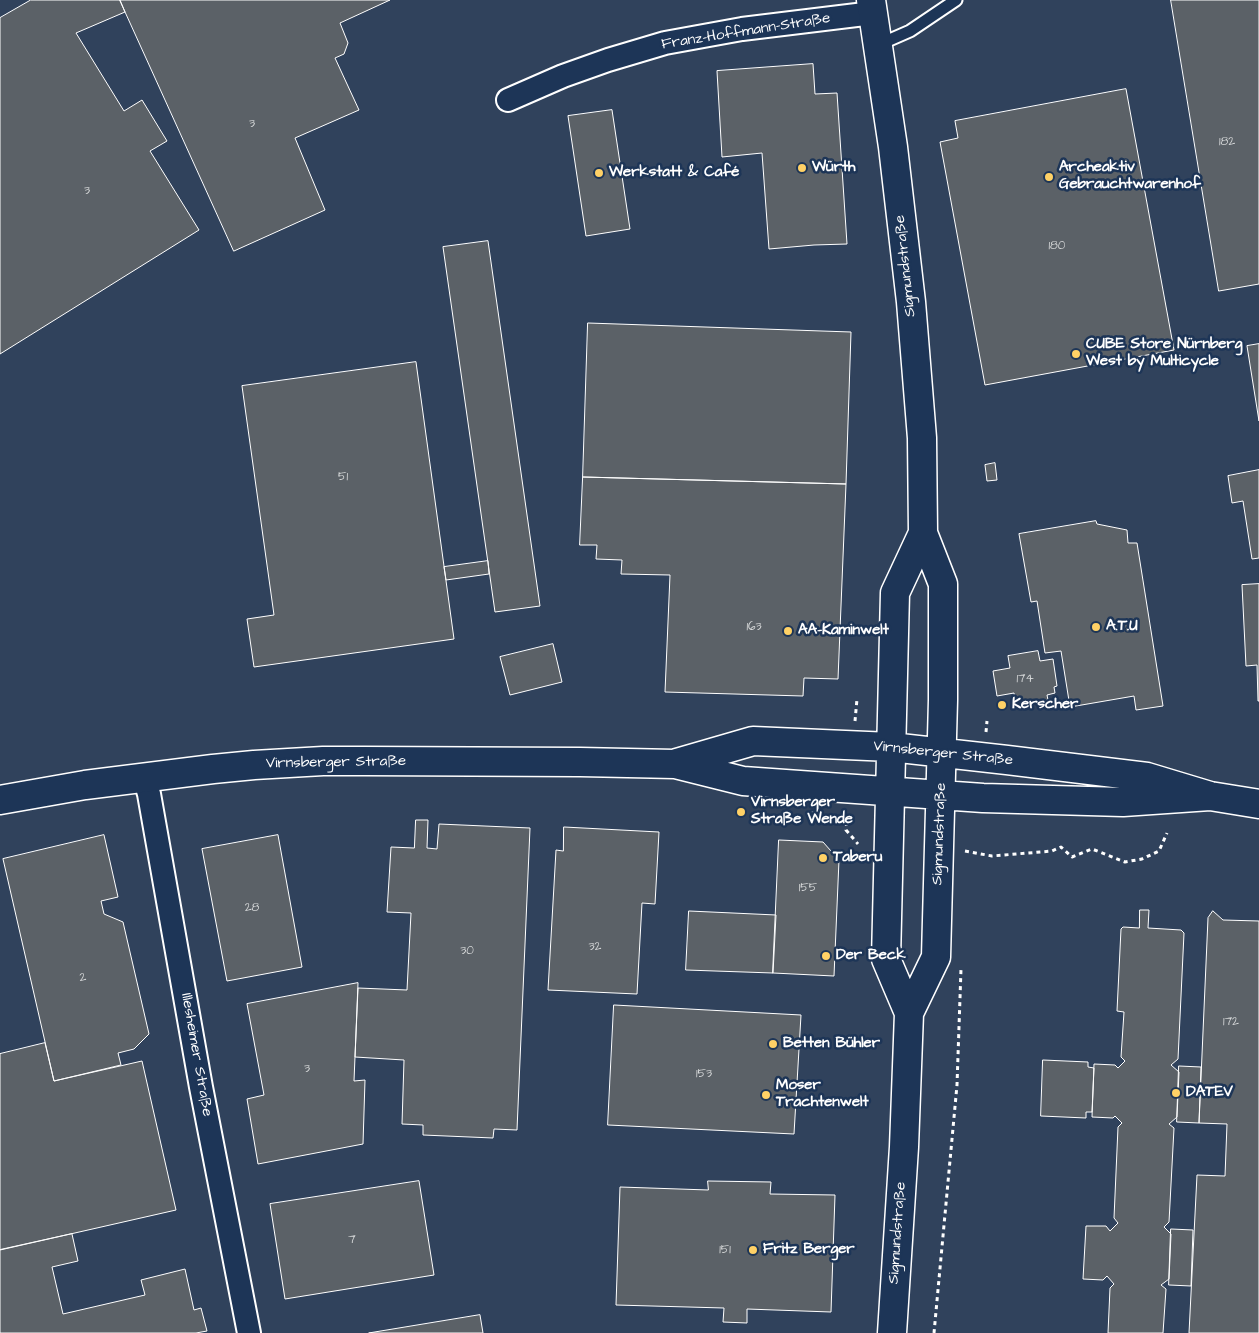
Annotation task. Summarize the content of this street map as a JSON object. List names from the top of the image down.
{
  "streets": {
    "main road": ["Sigmundstraße", "Virnsberger Straße"],
    "street": ["Franz-Hoffmann-Straße", "Illesheimer Straße"]
  },
  "crossings": [
    ["Franz-Hoffmann-Straße", "Sigmundstraße"],
    ["Sigmundstraße", "Virnsberger Straße"],
    ["Virnsberger Straße", "Illesheimer Straße"]
  ],
  "places": [
    "Würth",
    "Werkstatt & Café",
    "Archeaktiv Gebrauchtwarenhof",
    "CUBE Store Nürnberg West by Multicycle",
    "A.T.U",
    "AA-Kaminwelt",
    "Kerscher",
    "Virnsberger Straße Wende",
    "Taberu",
    "Der Beck",
    "Betten Bühler",
    "DATEV",
    "Moser Trachtenwelt",
    "Fritz Berger"
  ],
  "house_numbers": [
    "3",
    "182",
    "3",
    "180",
    "51",
    "163",
    "174",
    "155",
    "28",
    "32",
    "30",
    "2",
    "172",
    "3",
    "153",
    "7",
    "151"
  ]
}
